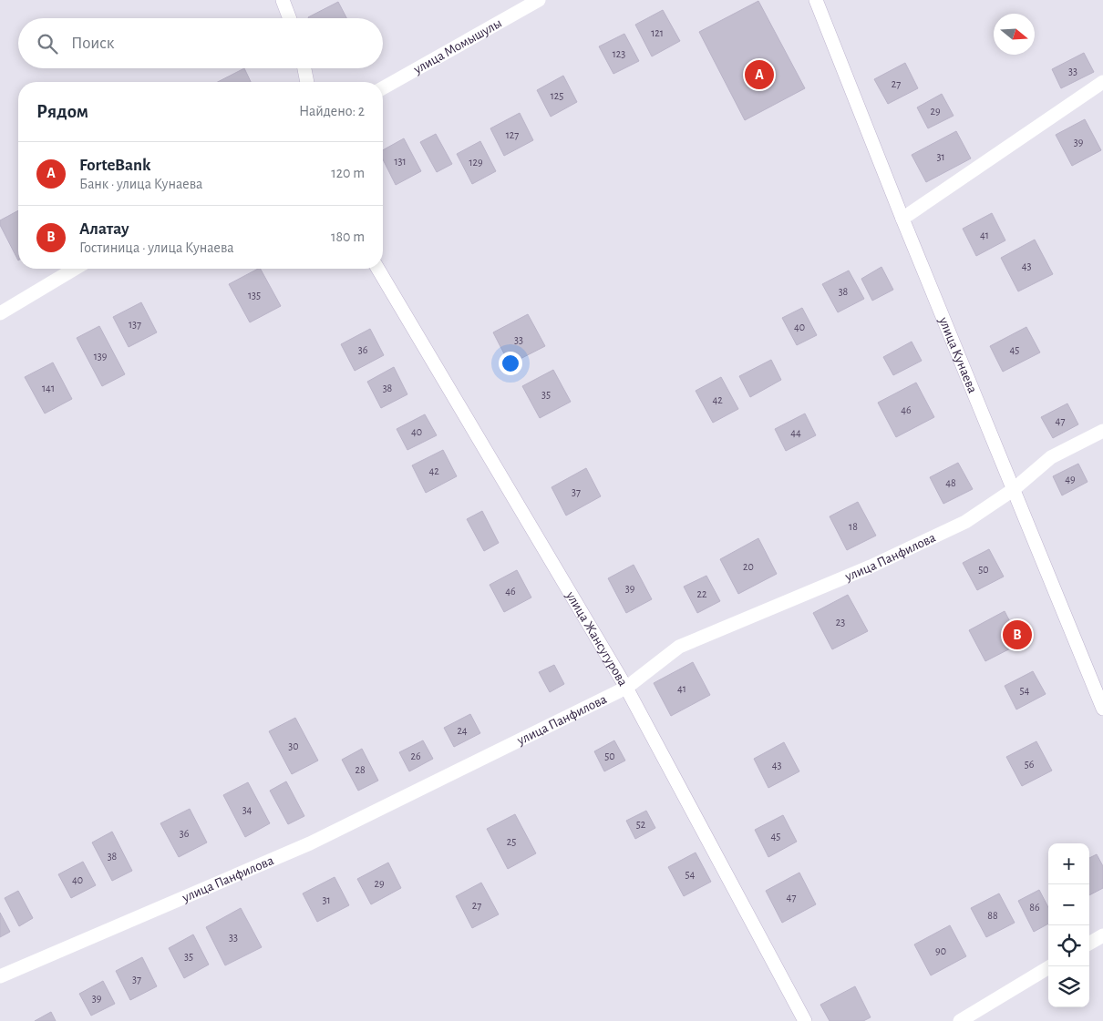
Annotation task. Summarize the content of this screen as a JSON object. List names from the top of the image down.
{
  "streets": {
    "street": [
      "улица Момышулы",
      "улица Кунаева",
      "улица Панфилова",
      "улица Жансугурова"
    ]
  },
  "crossings": [
    ["улица Кунаева", "улица Панфилова"],
    ["улица Панфилова", "улица Жансугурова"]
  ],
  "house_numbers": [
    "121",
    "123",
    "33",
    "27",
    "125",
    "29",
    "127",
    "39",
    "31",
    "131",
    "129",
    "41",
    "43",
    "38",
    "135",
    "137",
    "40",
    "33",
    "36",
    "45",
    "139",
    "141",
    "38",
    "35",
    "42",
    "46",
    "47",
    "40",
    "44",
    "42",
    "49",
    "48",
    "37",
    "18",
    "20",
    "50",
    "39",
    "46",
    "22",
    "23",
    "41",
    "54",
    "24",
    "30",
    "26",
    "50",
    "56",
    "43",
    "28",
    "34",
    "52",
    "36",
    "45",
    "25",
    "38",
    "54",
    "40",
    "29",
    "47",
    "31",
    "27",
    "86",
    "88",
    "33",
    "90",
    "35",
    "37",
    "39"
  ],
  "north": "right",
  "page": {
    "search": "Поиск",
    "pins": ["A", "B"],
    "heading": ["Рядом", "Найдено: 2"],
    "list": [
      {
        "mark": "A",
        "name": "ForteBank",
        "note": "Банк · улица Кунаева",
        "value": "120 m"
      },
      {
        "mark": "B",
        "name": "Алатау",
        "note": "Гостиница · улица Кунаева",
        "value": "180 m"
      }
    ],
    "map_buttons": ["+", "−"]
  }
}
